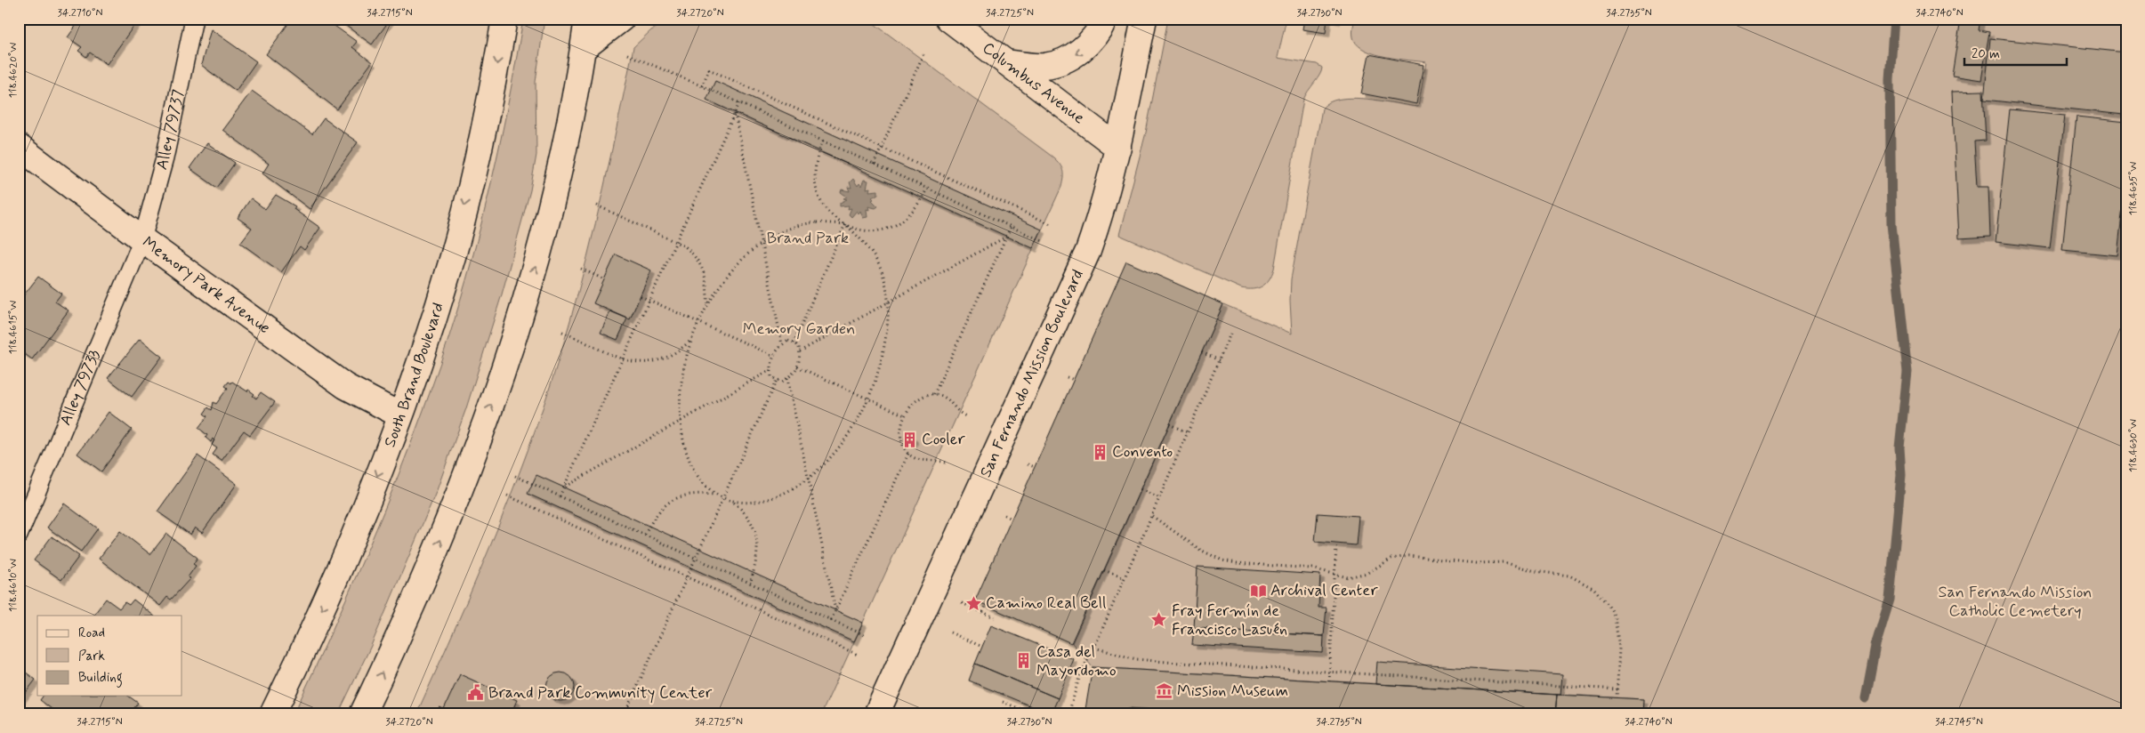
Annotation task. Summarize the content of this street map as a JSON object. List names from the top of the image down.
{
  "streets": {
    "main road": [
      "Columbus Avenue",
      "Memory Park Avenue",
      "San Fernando Mission Boulevard",
      "South Brand Boulevard"
    ],
    "lane": ["Alley 79737", "Alley 79733"]
  },
  "crossings": [
    ["Columbus Avenue", "San Fernando Mission Boulevard"],
    ["Alley 79737", "Memory Park Avenue"],
    ["Alley 79737", "Alley 79733"],
    ["Memory Park Avenue", "South Brand Boulevard"],
    ["Memory Park Avenue", "Alley 79733"]
  ],
  "parks": ["Brand Park", "Memory Garden", "San Fernando Mission Catholic Cemetery"],
  "places": {
    "building": ["Cooler", "Convento", "Casa del Mayordomo"],
    "library": ["Archival Center"],
    "place": ["Camino Real Bell", "Fray Fermín de Francisco Lasuén"],
    "museum": ["Mission Museum"],
    "public building": ["Brand Park Community Center"]
  },
  "legend": ["Road", "Park", "Building"],
  "scale_bar": "20 m",
  "coordinates": [
    "34.2710°N",
    "34.2715°N",
    "34.2720°N",
    "34.2725°N",
    "34.2730°N",
    "34.2735°N",
    "34.2740°N",
    "118.4620°W",
    "118.4635°W",
    "118.4615°W",
    "118.4630°W",
    "118.4610°W",
    "34.2745°N"
  ]
}
